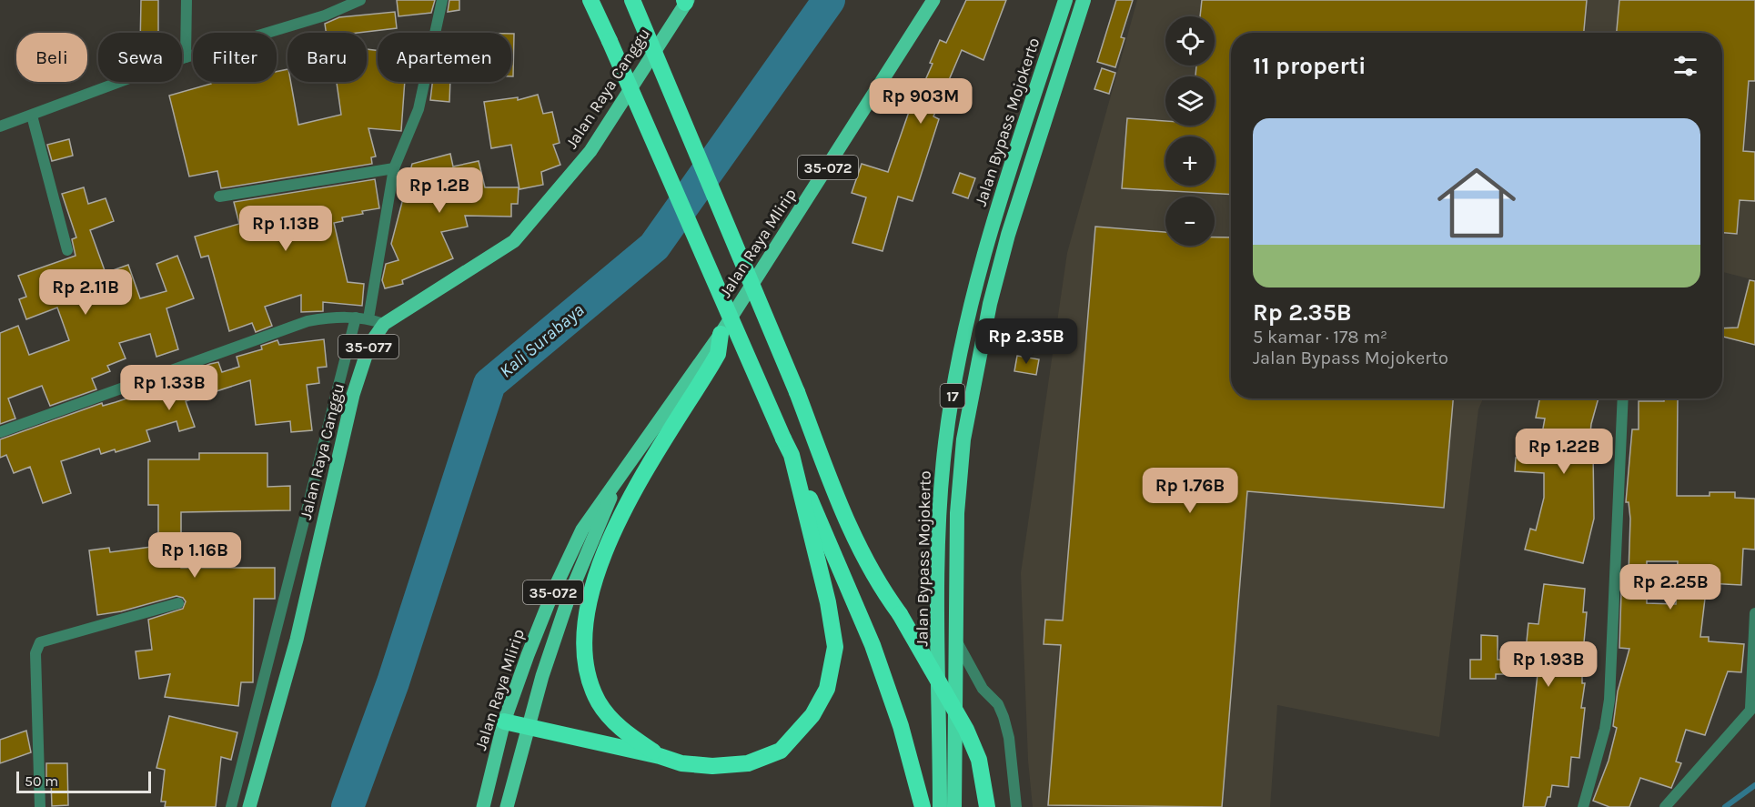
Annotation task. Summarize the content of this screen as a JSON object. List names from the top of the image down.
{
  "streets": {
    "highway": ["Jalan Bypass Mojokerto", "17"],
    "main road": [
      "Jalan Raya Canggu",
      "35-072",
      "Jalan Raya Mlirip",
      "35-077"
    ]
  },
  "water": ["Kali Surabaya"],
  "scale_bar": "50 m",
  "page": {
    "map_buttons": ["+", "−"],
    "chip": [
      "Beli",
      "Sewa",
      "Filter",
      "Baru",
      "Apartemen"
    ],
    "heading": "11 properti",
    "price": [
      "Rp 903M",
      "Rp 1.2B",
      "Rp 1.13B",
      "Rp 2.11B",
      "Rp 2.35B",
      "Rp 1.33B",
      "Rp 1.22B",
      "Rp 1.76B",
      "Rp 1.16B",
      "Rp 2.25B",
      "Rp 1.93B"
    ],
    "list": [
      {
        "name": "Rp 2.35B",
        "note": "5 kamar · 178 m² · Jalan Bypass Mojokerto"
      }
    ],
    "scale": "50 m"
  }
}
